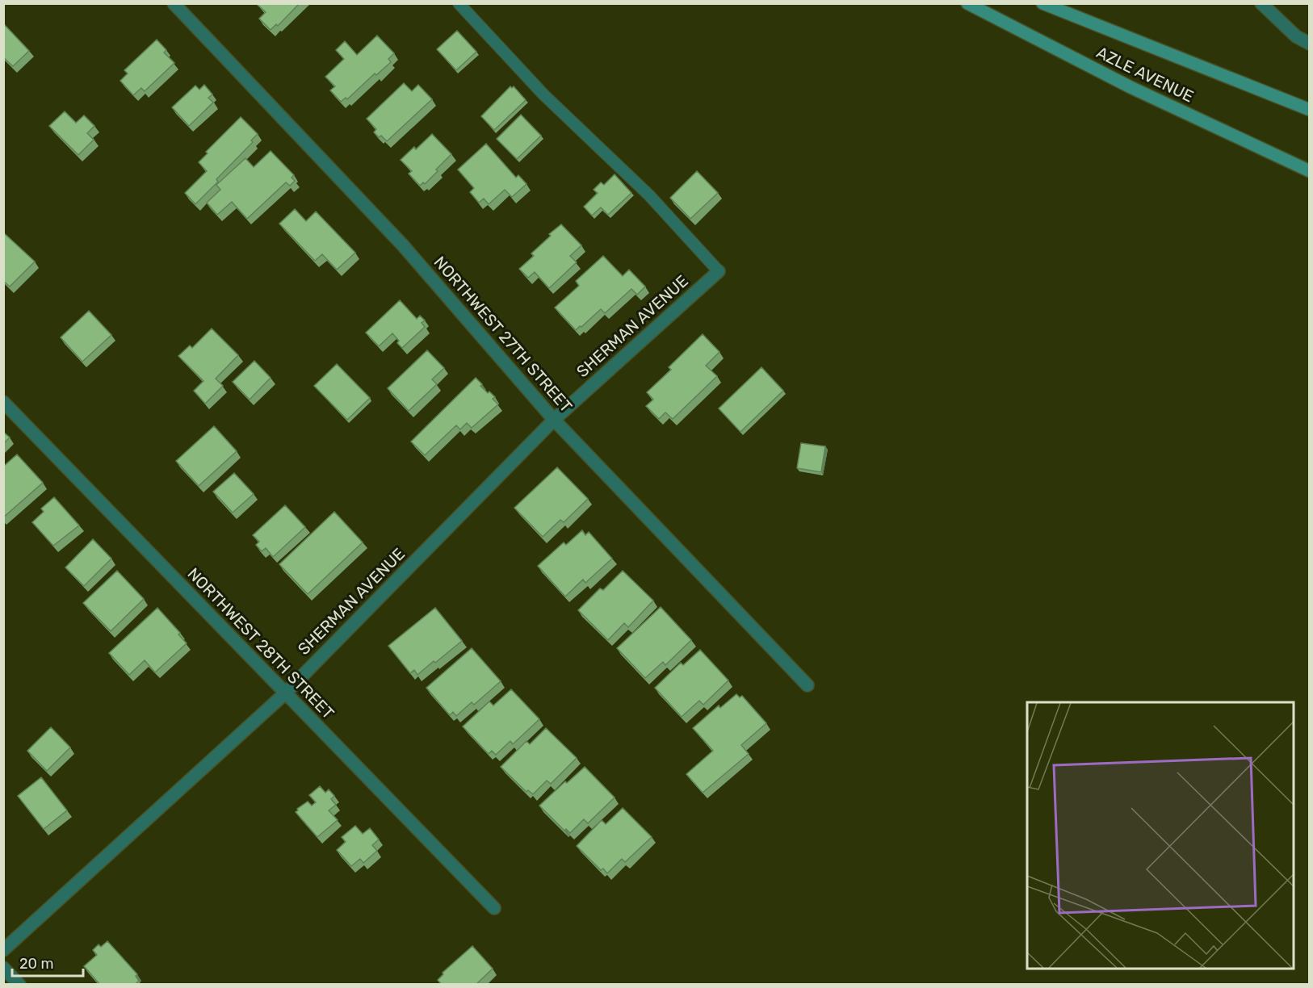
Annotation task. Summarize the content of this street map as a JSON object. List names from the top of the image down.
{
  "streets": {
    "main road": ["AZLE AVENUE"],
    "street": ["SHERMAN AVENUE", "NORTHWEST 27TH STREET", "NORTHWEST 28TH STREET"]
  },
  "crossings": [
    ["SHERMAN AVENUE", "NORTHWEST 27TH STREET"],
    ["SHERMAN AVENUE", "NORTHWEST 28TH STREET"]
  ],
  "scale_bar": "20 m"
}
